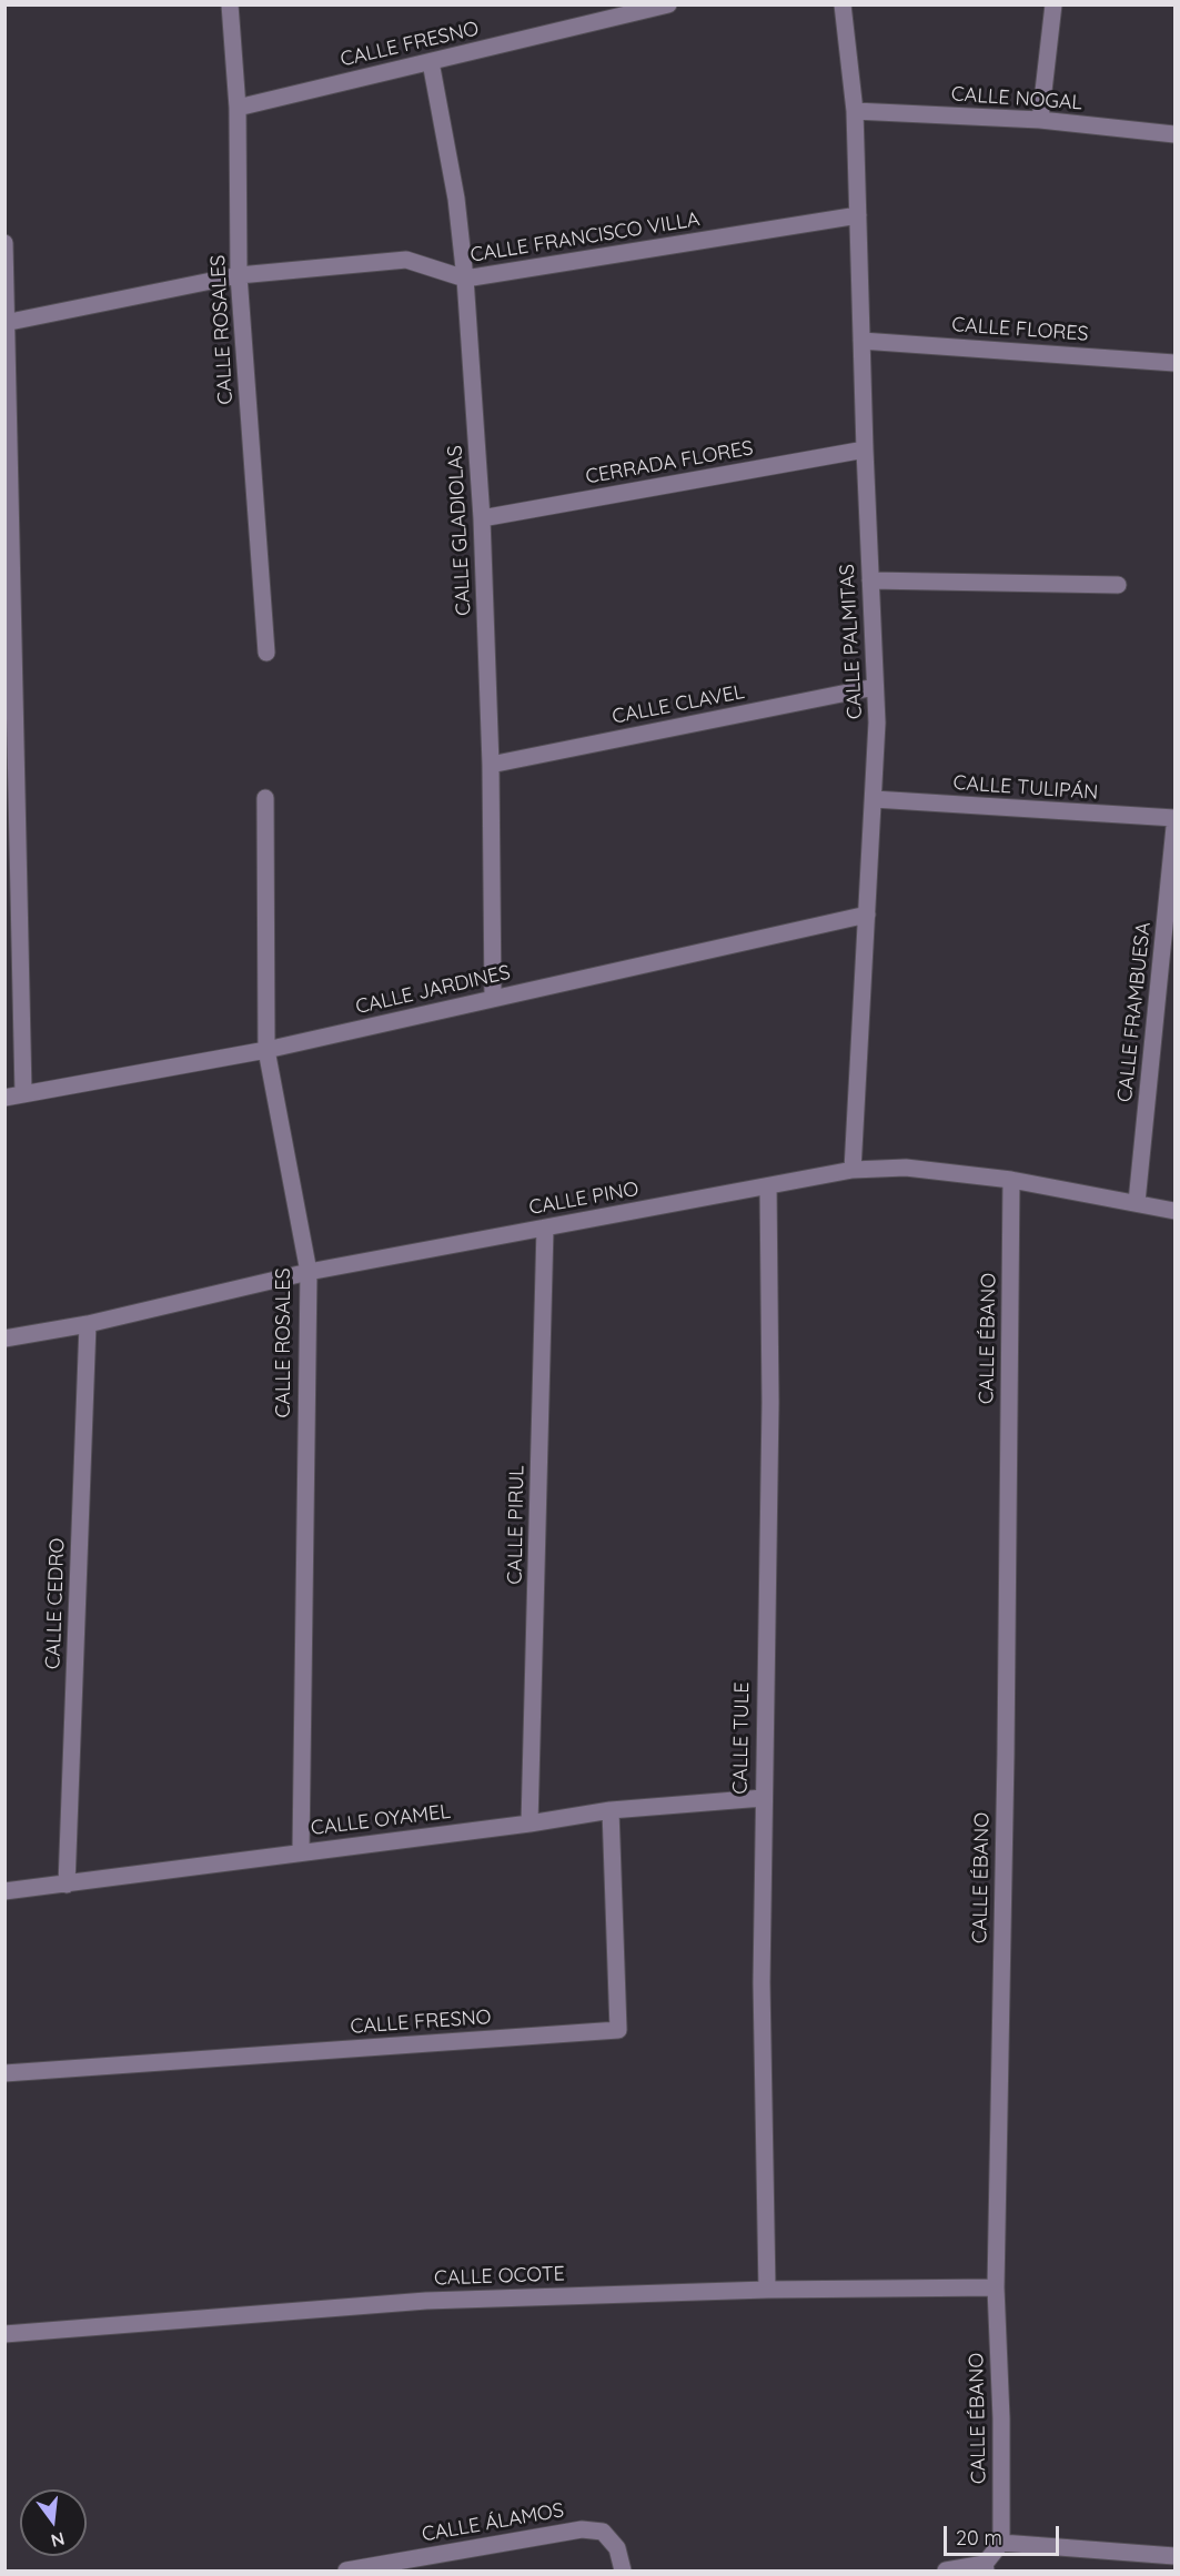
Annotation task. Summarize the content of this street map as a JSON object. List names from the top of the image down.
{
  "streets": {
    "street": [
      "CALLE FRESNO",
      "CALLE NOGAL",
      "CALLE FRANCISCO VILLA",
      "CALLE ROSALES",
      "CALLE FLORES",
      "CERRADA FLORES",
      "CALLE GLADIOLAS",
      "CALLE PALMITAS",
      "CALLE CLAVEL",
      "CALLE TULIPÁN",
      "CALLE JARDINES",
      "CALLE FRAMBUESA",
      "CALLE PINO",
      "CALLE ÉBANO",
      "CALLE PIRUL",
      "CALLE CEDRO",
      "CALLE TULE",
      "CALLE OYAMEL",
      "CALLE OCOTE",
      "CALLE ÁLAMOS"
    ]
  },
  "crossings": [
    ["CALLE FRESNO", "CALLE ROSALES"],
    ["CALLE FRESNO", "CALLE GLADIOLAS"],
    ["CALLE FRESNO", "CALLE OYAMEL"],
    ["CALLE NOGAL", "CALLE PALMITAS"],
    ["CALLE FRANCISCO VILLA", "CALLE ROSALES"],
    ["CALLE FRANCISCO VILLA", "CALLE GLADIOLAS"],
    ["CALLE FRANCISCO VILLA", "CALLE PALMITAS"],
    ["CALLE ROSALES", "CALLE JARDINES"],
    ["CALLE ROSALES", "CALLE PINO"],
    ["CALLE ROSALES", "CALLE OYAMEL"],
    ["CALLE FLORES", "CALLE PALMITAS"],
    ["CERRADA FLORES", "CALLE GLADIOLAS"],
    ["CERRADA FLORES", "CALLE PALMITAS"],
    ["CALLE GLADIOLAS", "CALLE CLAVEL"],
    ["CALLE GLADIOLAS", "CALLE JARDINES"],
    ["CALLE PALMITAS", "CALLE CLAVEL"],
    ["CALLE PALMITAS", "CALLE TULIPÁN"],
    ["CALLE PALMITAS", "CALLE JARDINES"],
    ["CALLE PALMITAS", "CALLE PINO"],
    ["CALLE FRAMBUESA", "CALLE PINO"],
    ["CALLE PINO", "CALLE ÉBANO"],
    ["CALLE PINO", "CALLE PIRUL"],
    ["CALLE PINO", "CALLE CEDRO"],
    ["CALLE PINO", "CALLE TULE"],
    ["CALLE ÉBANO", "CALLE OCOTE"],
    ["CALLE PIRUL", "CALLE OYAMEL"],
    ["CALLE CEDRO", "CALLE OYAMEL"],
    ["CALLE TULE", "CALLE OYAMEL"],
    ["CALLE TULE", "CALLE OCOTE"]
  ],
  "scale_bar": "20 m",
  "north": "bottom"
}
